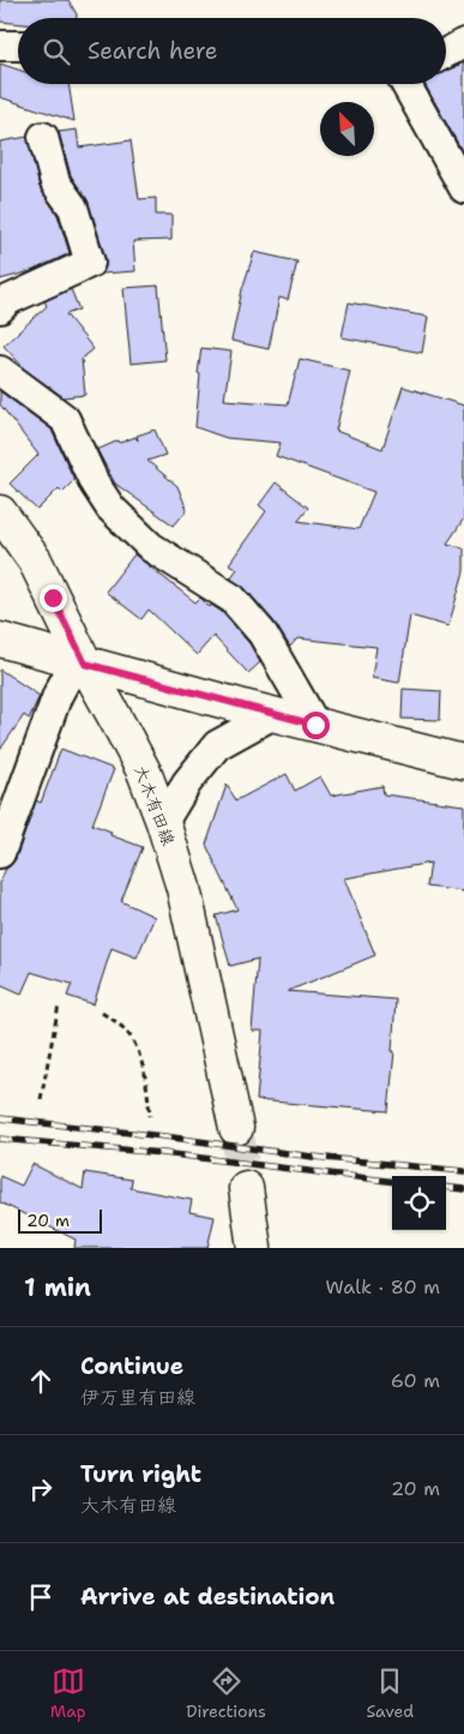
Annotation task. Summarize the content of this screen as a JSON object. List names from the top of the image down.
{
  "streets": {
    "main road": ["大木有田線"]
  },
  "scale_bar": "20 m",
  "north": "top left",
  "page": {
    "search": "Search here",
    "scale": "20 m",
    "heading": ["1 min", "Walk · 80 m"],
    "list": [
      ["Continue", "伊万里有田線", "60 m"],
      ["Turn right", "大木有田線", "20 m"],
      "Arrive at destination"
    ],
    "nav": ["Map", "Directions", "Saved"]
  }
}
